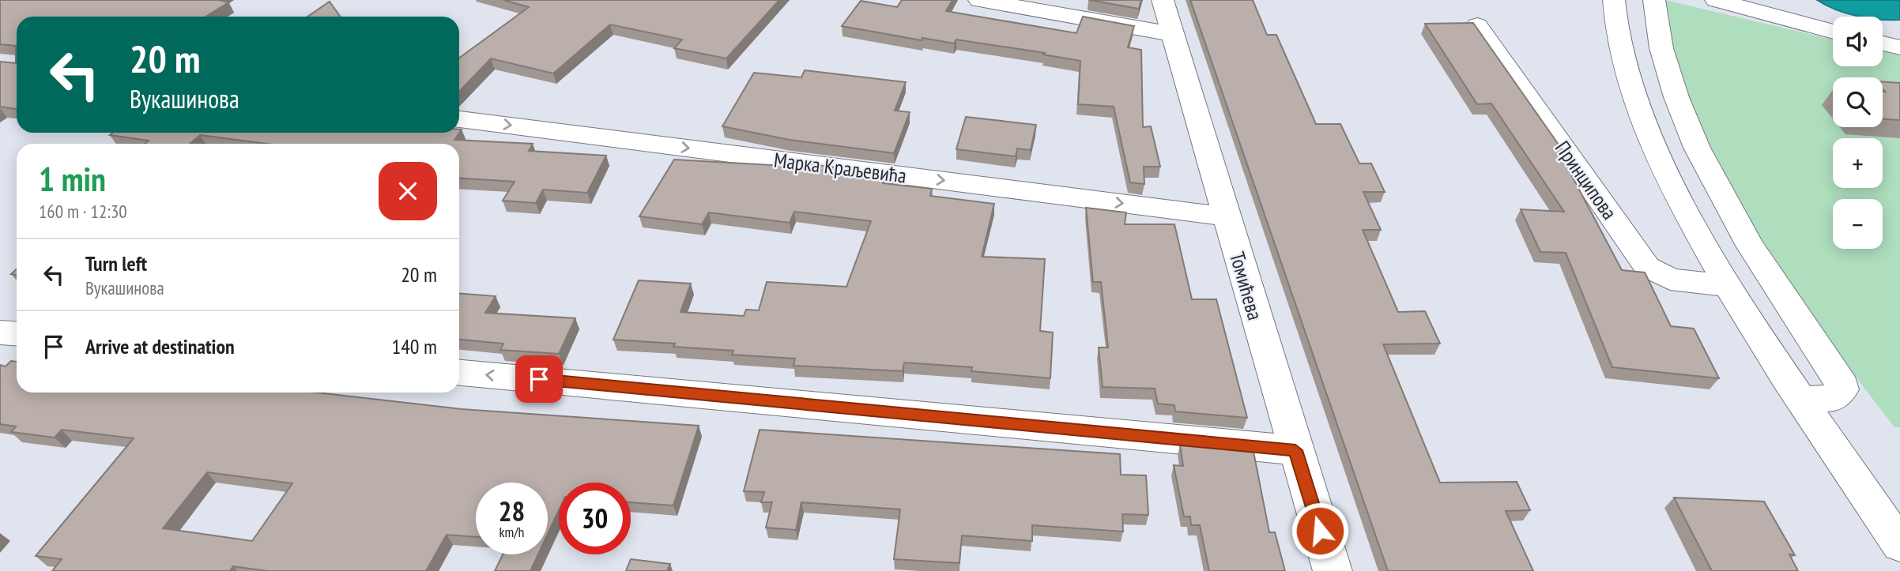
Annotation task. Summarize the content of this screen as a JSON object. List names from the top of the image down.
{
  "streets": {
    "street": ["Марка Краљевића", "Принципова", "Томићева"]
  },
  "crossings": [
    ["Марка Краљевића", "Томићева"]
  ],
  "page": {
    "map_buttons": ["+", "−"],
    "turn": ["20 m", "Вукашинова"],
    "heading": ["1 min", "160 m · 12:30"],
    "list": [
      {
        "name": "Turn left",
        "note": "Вукашинова",
        "value": "20 m"
      },
      {
        "name": "Arrive at destination",
        "value": "140 m"
      }
    ],
    "speed": "28 km/h",
    "limit": "30"
  }
}
